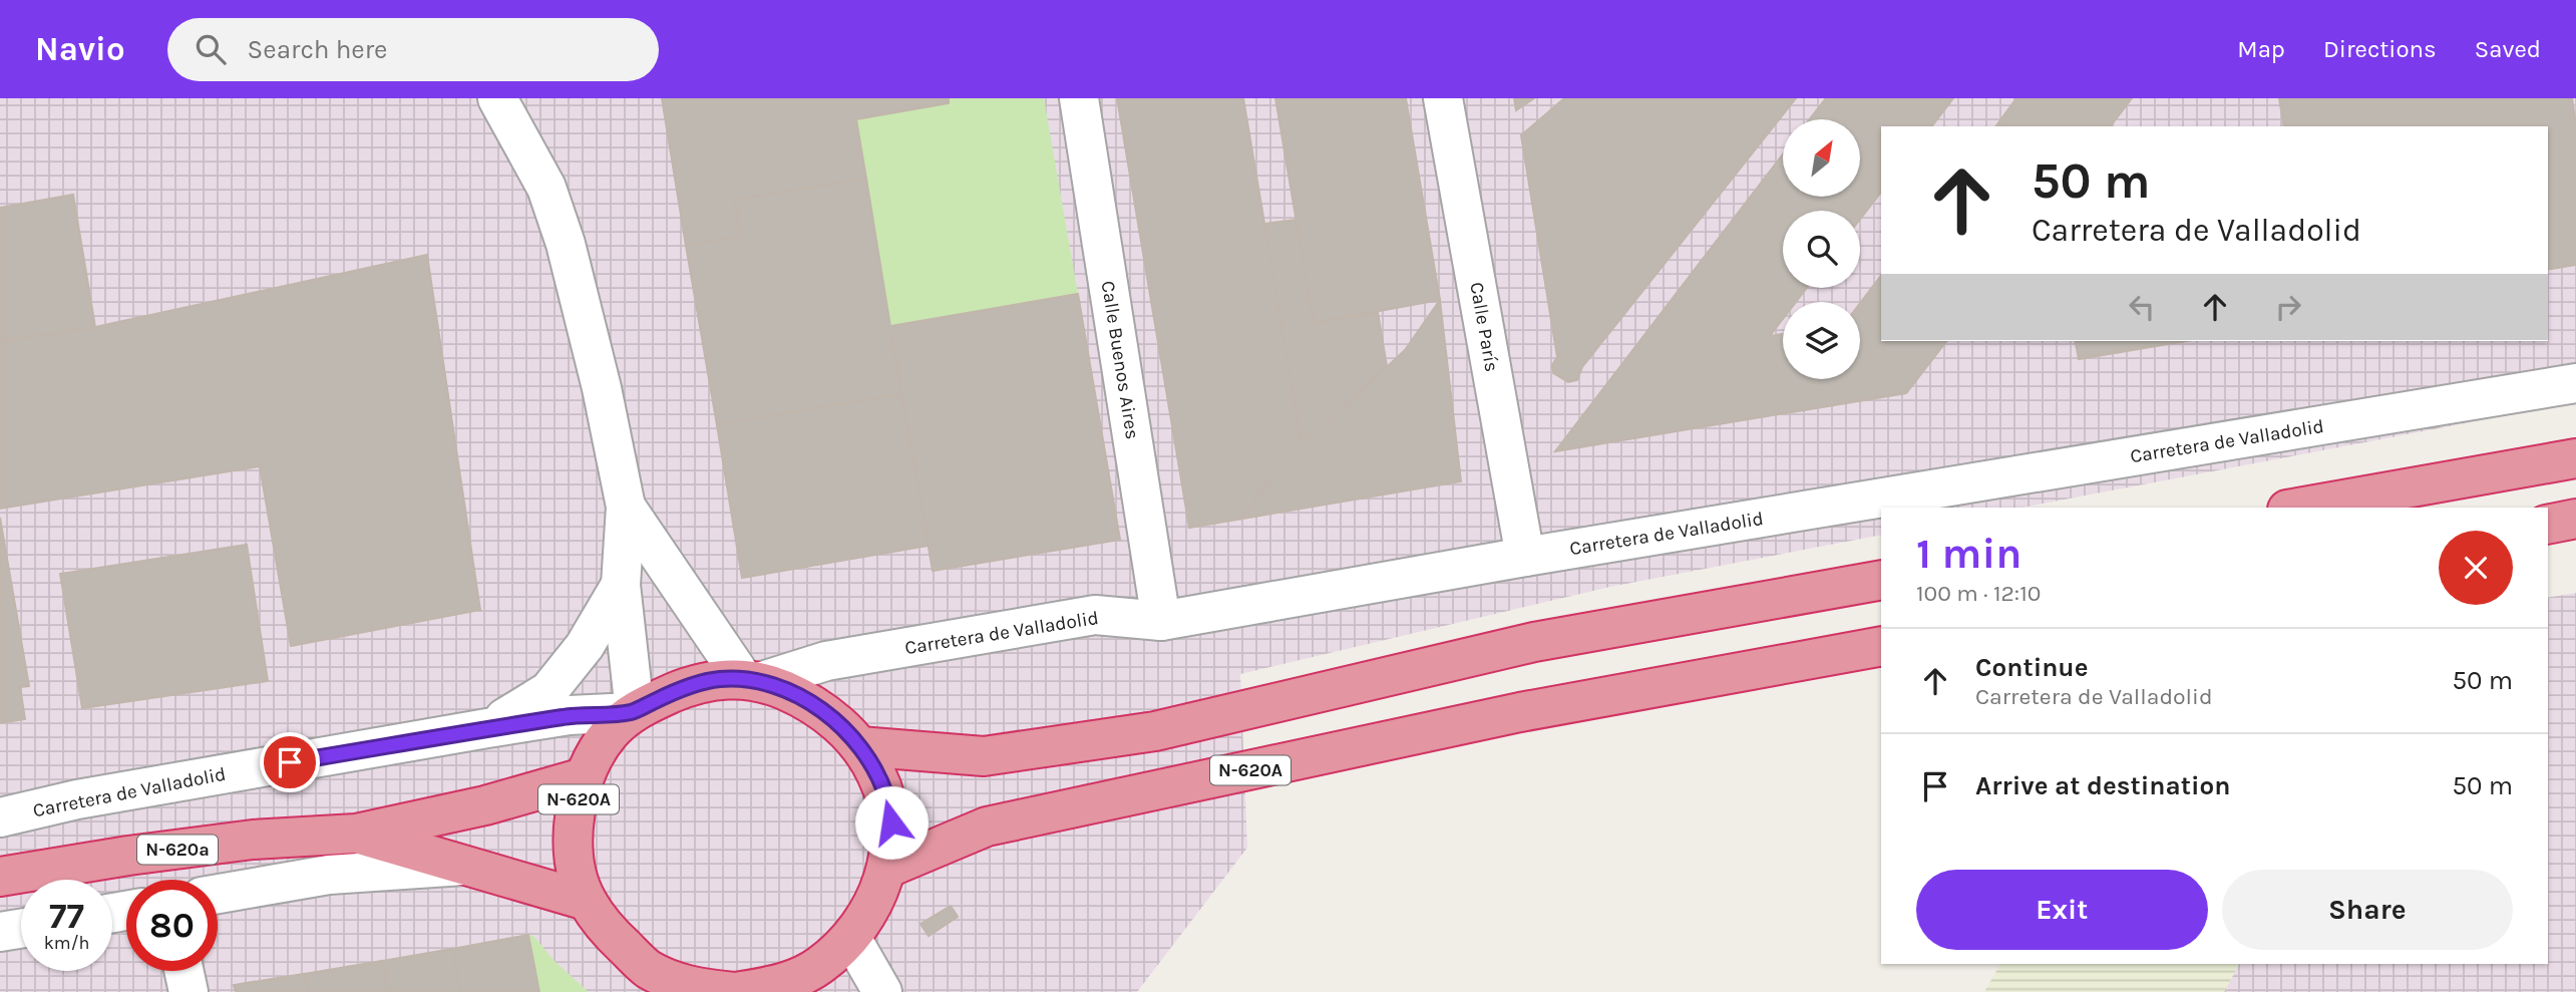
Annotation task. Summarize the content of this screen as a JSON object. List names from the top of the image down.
{
  "streets": {
    "highway": ["N-620A", "N-620a"],
    "street": ["Calle París", "Calle Buenos Aires", "Carretera de Valladolid"]
  },
  "crossings": [
    ["Calle París", "Carretera de Valladolid"],
    ["Calle Buenos Aires", "Carretera de Valladolid"],
    ["Carretera de Valladolid", "N-620A"],
    ["N-620A", "N-620a"]
  ],
  "north": "top right",
  "page": {
    "header": "Navio",
    "search": "Search here",
    "nav": ["Map", "Directions", "Saved"],
    "turn": ["50 m", "Carretera de Valladolid"],
    "heading": ["1 min", "100 m · 12:10"],
    "list": [
      {
        "name": "Continue",
        "note": "Carretera de Valladolid",
        "value": "50 m"
      },
      {
        "name": "Arrive at destination",
        "value": "50 m"
      }
    ],
    "buttons": ["Exit", "Share"],
    "speed": "77 km/h",
    "limit": "80"
  }
}
